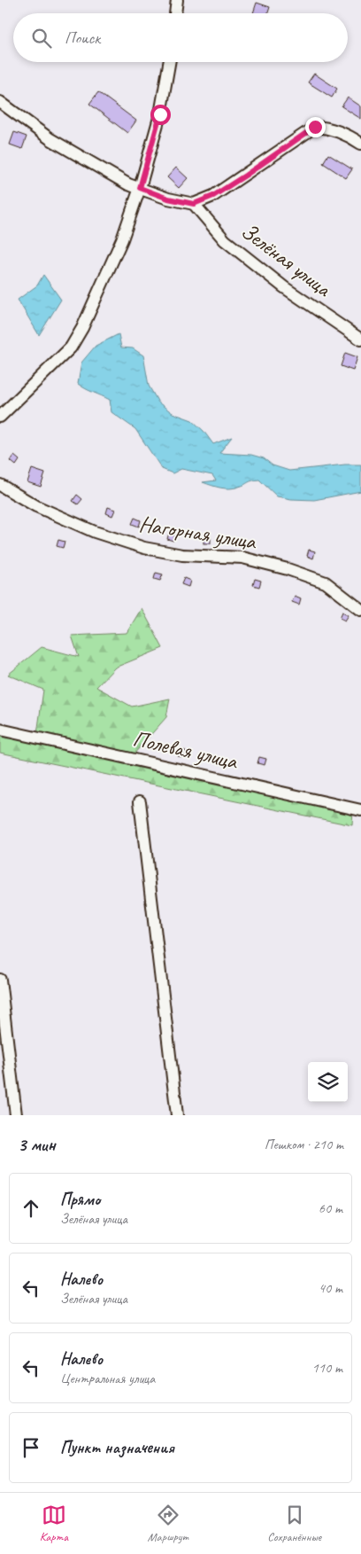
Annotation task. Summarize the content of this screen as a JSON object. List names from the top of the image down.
{
  "streets": {
    "street": ["Зелёная улица", "Нагорная улица", "Полевая улица"]
  },
  "page": {
    "search": "Поиск",
    "heading": ["3 мин", "Пешком · 210 m"],
    "list": [
      ["Прямо", "Зелёная улица", "60 m"],
      ["Налево", "Зелёная улица", "40 m"],
      ["Налево", "Центральная улица", "110 m"],
      "Пункт назначения"
    ],
    "nav": ["Карта", "Маршрут", "Сохранённые"]
  }
}
